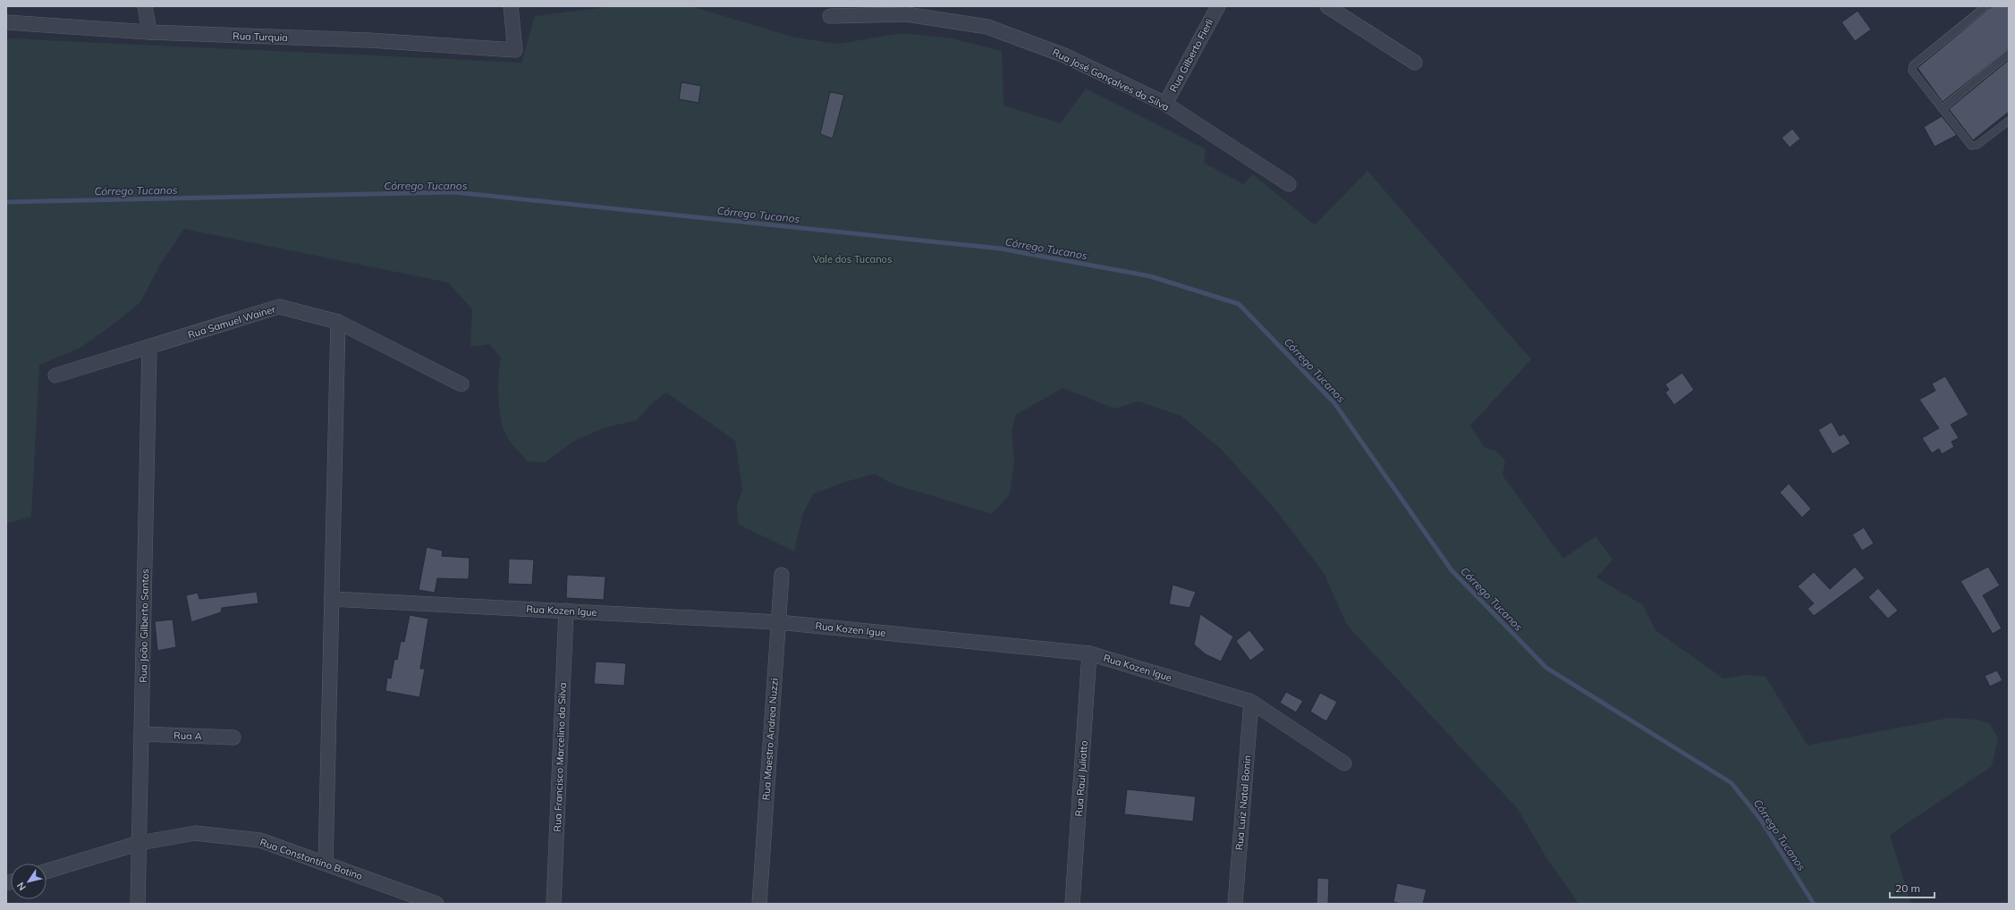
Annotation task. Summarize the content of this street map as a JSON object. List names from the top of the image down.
{
  "streets": {
    "street": [
      "Rua Turquia",
      "Rua Gilberto Fierli",
      "Rua José Gonçalves da Silva",
      "Rua Samuel Wainer",
      "Rua Kozen Igue",
      "Rua João Gilberto Santos",
      "Rua A",
      "Rua Maestro Andrea Nuzzi",
      "Rua Francisco Marcelino da Silva",
      "Rua Raul Juliatto",
      "Rua Luiz Natal Bonin",
      "Rua Constantino Botino"
    ]
  },
  "crossings": [
    ["Rua Gilberto Fierli", "Rua José Gonçalves da Silva"],
    ["Rua Samuel Wainer", "Rua João Gilberto Santos"],
    ["Rua Kozen Igue", "Rua Maestro Andrea Nuzzi"],
    ["Rua Kozen Igue", "Rua Francisco Marcelino da Silva"],
    ["Rua Kozen Igue", "Rua Raul Juliatto"],
    ["Rua Kozen Igue", "Rua Luiz Natal Bonin"],
    ["Rua João Gilberto Santos", "Rua A"],
    ["Rua João Gilberto Santos", "Rua Constantino Botino"]
  ],
  "water": ["Córrego Tucanos"],
  "parks": ["Vale dos Tucanos"],
  "scale_bar": "20 m",
  "north": "bottom left"
}
